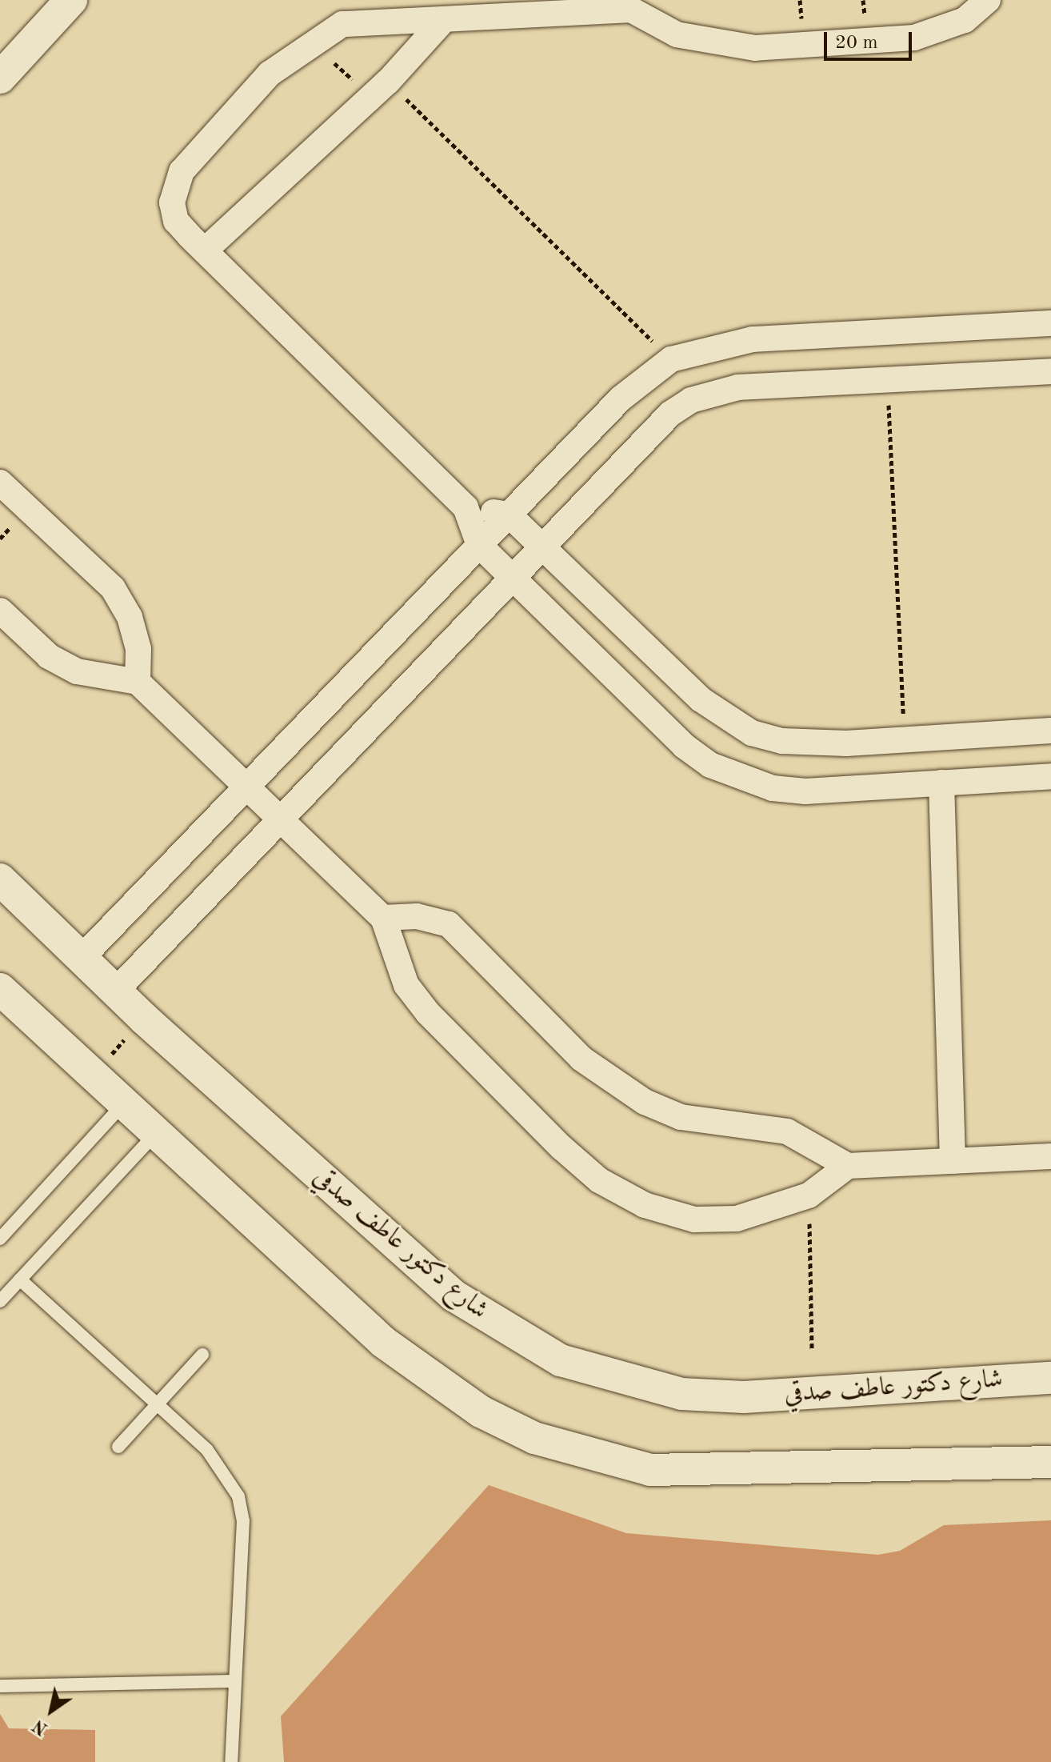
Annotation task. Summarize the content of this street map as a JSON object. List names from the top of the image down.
{
  "streets": {
    "street": ["شارع دكتور عاطف صدقي"]
  },
  "scale_bar": "20 m",
  "north": "bottom left"
}
